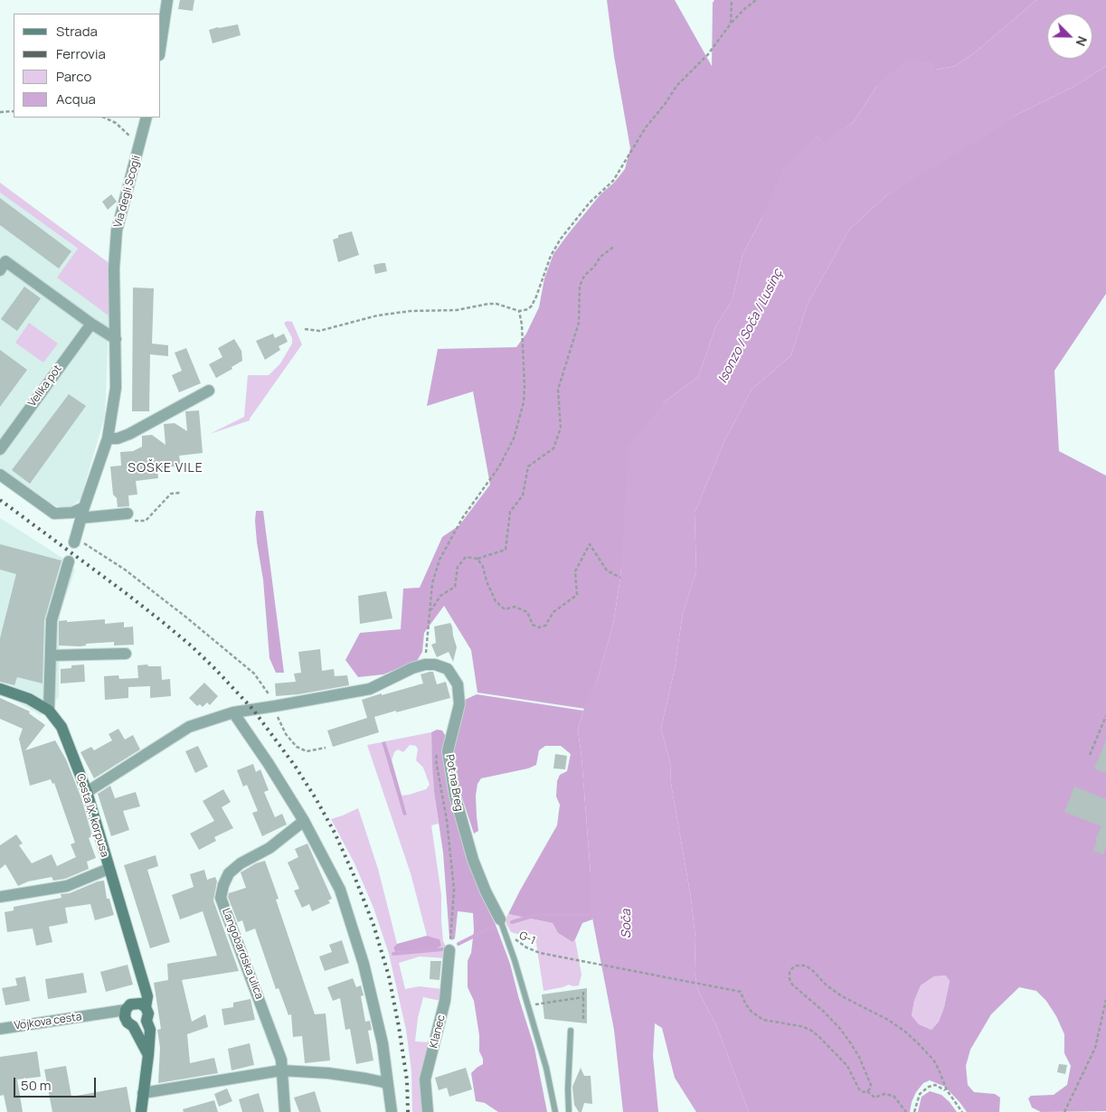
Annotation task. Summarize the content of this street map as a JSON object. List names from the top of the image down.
{
  "streets": {
    "main road": ["Cesta IX. korpusa"],
    "street": [
      "Via degli Scogli",
      "Velika pot",
      "Pot na Breg",
      "Langobardska ulica",
      "Vojkova cesta",
      "Klanec"
    ],
    "path": ["G-1"]
  },
  "crossings": [
    ["Pot na Breg", "G-1"]
  ],
  "districts": ["SOŠKE VILE"],
  "water": ["Isonzo / Soča / Lusinç", "Soča"],
  "legend": [
    "Strada",
    "Ferrovia",
    "Parco",
    "Acqua"
  ],
  "scale_bar": "50 m",
  "north": "bottom right"
}
